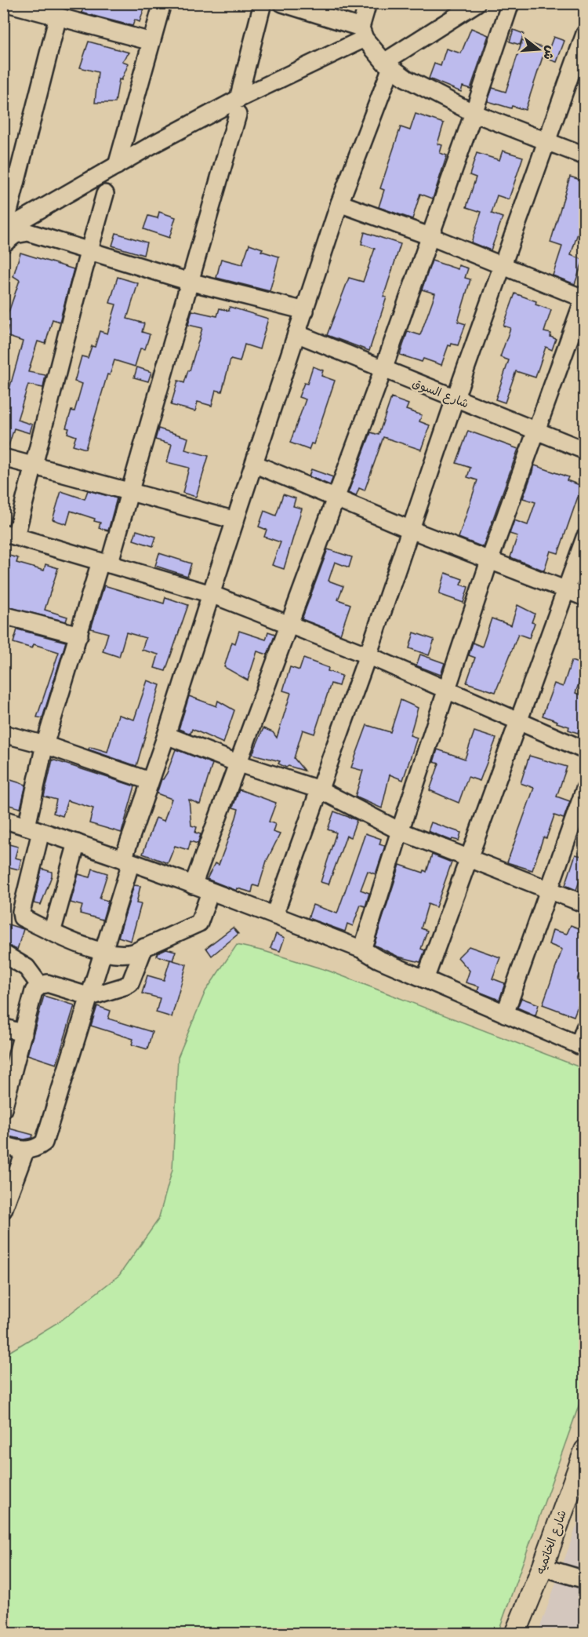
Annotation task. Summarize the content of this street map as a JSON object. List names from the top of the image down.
{
  "streets": {
    "main road": ["شارع الخاتميه"],
    "street": ["شارع السوق"]
  },
  "north": "right"
}
